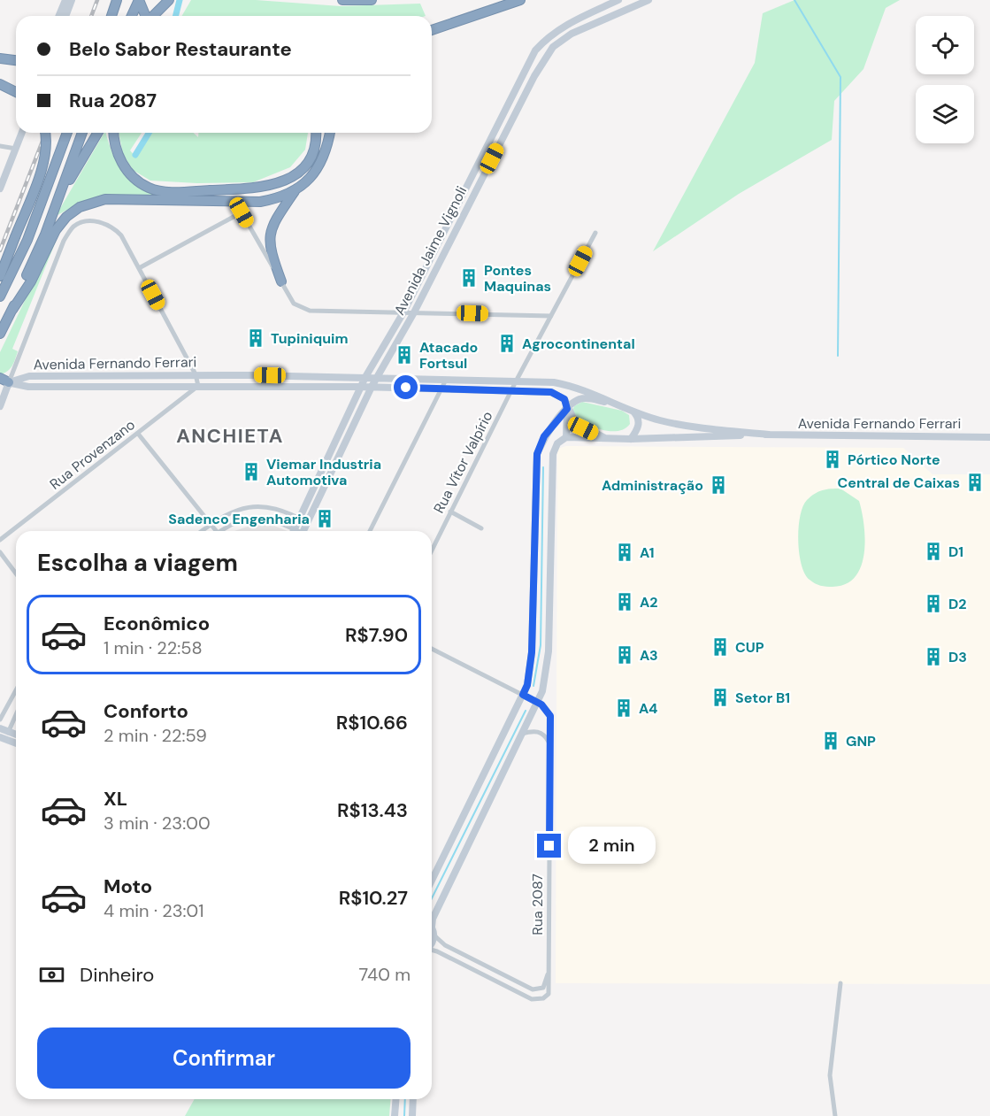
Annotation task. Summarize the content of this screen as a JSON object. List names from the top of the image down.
{
  "streets": {
    "street": [
      "Avenida Jaime Vignoli",
      "Avenida Fernando Ferrari",
      "Rua Provenzano",
      "Rua Vítor Valpírio",
      "Rua 2087"
    ]
  },
  "crossings": [
    ["Avenida Jaime Vignoli", "Avenida Fernando Ferrari"],
    ["Avenida Fernando Ferrari", "Rua Provenzano"],
    ["Avenida Fernando Ferrari", "Rua Vítor Valpírio"]
  ],
  "districts": ["ANCHIETA"],
  "places": {
    "building": [
      "Pontes Maquinas",
      "Tupiniquim",
      "Agrocontinental",
      "Atacado Fortsul",
      "Pórtico Norte",
      "Viemar Industria Automotiva",
      "Central de Caixas",
      "Administração",
      "Sadenco Engenharia",
      "D1",
      "A1",
      "A2",
      "D2",
      "CUP",
      "A3",
      "D3",
      "Setor B1",
      "A4",
      "GNP"
    ]
  },
  "page": {
    "banner": ["Belo Sabor Restaurante", "Rua 2087"],
    "heading": "Escolha a viagem",
    "list": [
      {
        "name": "Econômico",
        "note": "1 min · 22:58",
        "value": "R$7.90"
      },
      {
        "name": "Conforto",
        "note": "2 min · 22:59",
        "value": "R$10.66"
      },
      {
        "name": "XL",
        "note": "3 min · 23:00",
        "value": "R$13.43"
      },
      {
        "name": "Moto",
        "note": "4 min · 23:01",
        "value": "R$10.27"
      }
    ],
    "bubble": "2 min",
    "pay": ["Dinheiro", "740 m"],
    "buttons": "Confirmar"
  }
}
